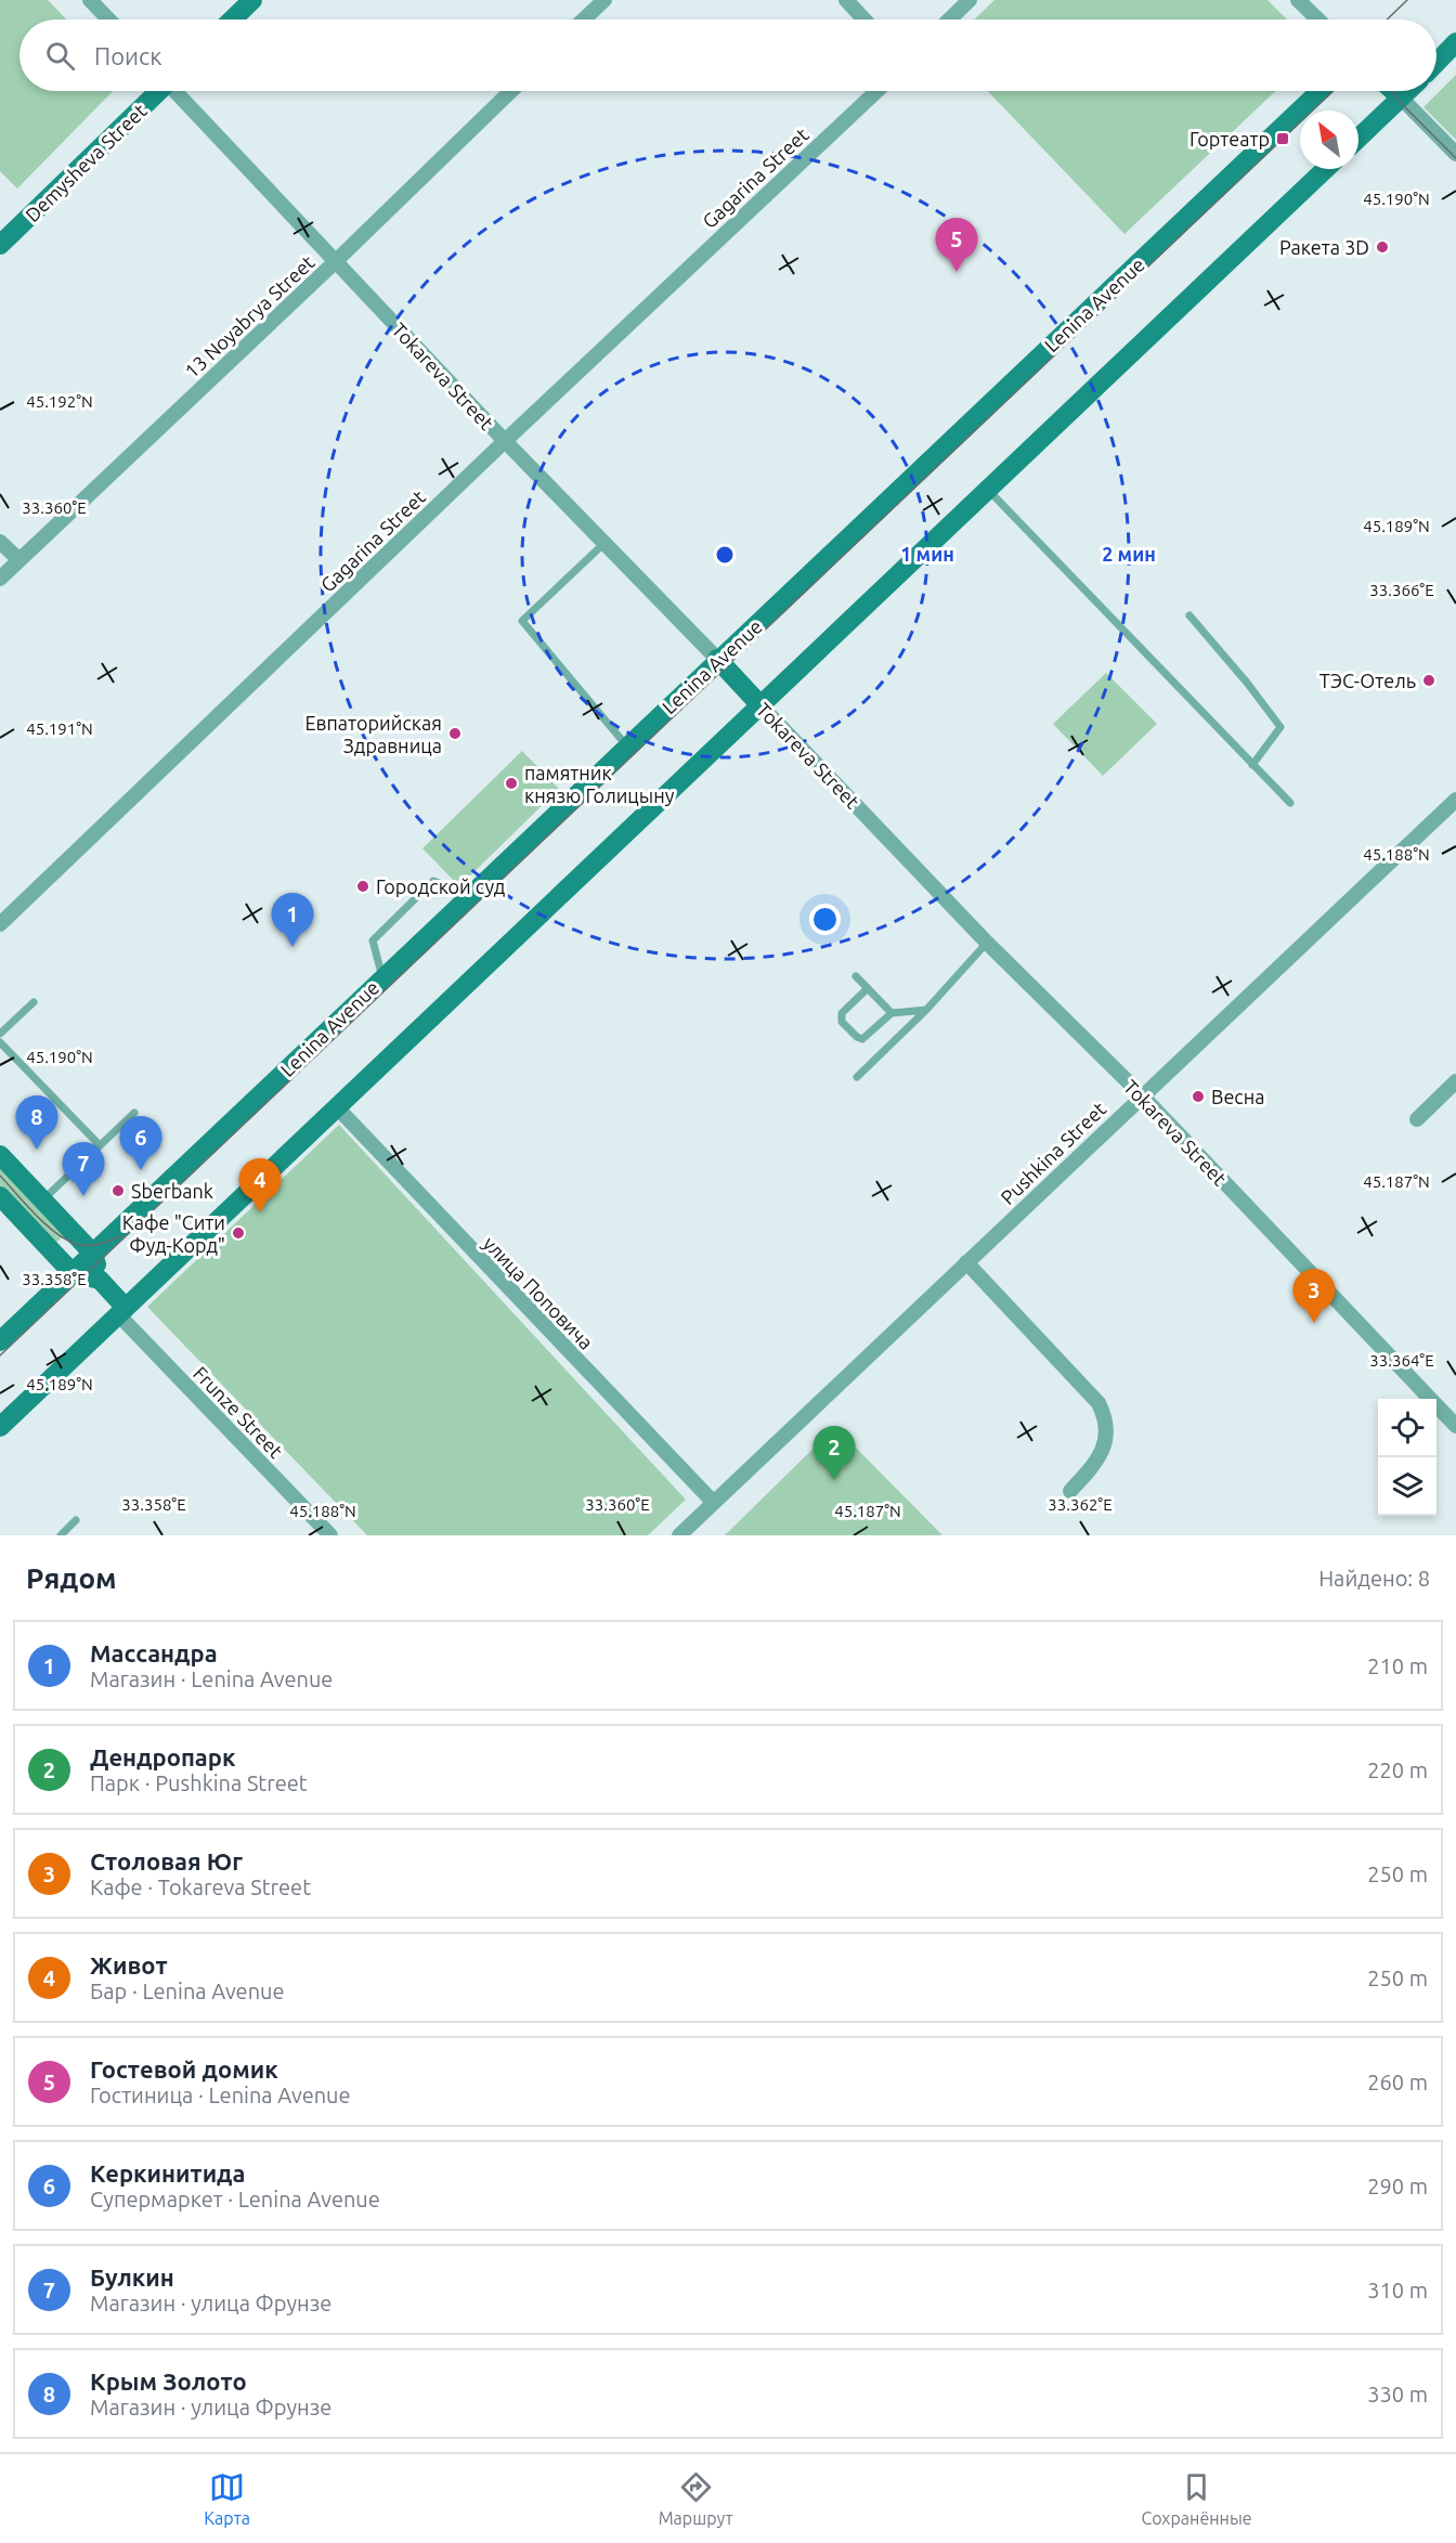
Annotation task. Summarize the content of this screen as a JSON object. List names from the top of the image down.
{
  "streets": {
    "street": [
      "Demysheva Street",
      "Gagarina Street",
      "Lenina Avenue",
      "13 Noyabrya Street",
      "Tokareva Street",
      "Pushkina Street",
      "улица Поповича",
      "Frunze Street"
    ]
  },
  "crossings": [
    ["Gagarina Street", "Tokareva Street"],
    ["Lenina Avenue", "Tokareva Street"],
    ["13 Noyabrya Street", "Tokareva Street"],
    ["Tokareva Street", "Pushkina Street"],
    ["Pushkina Street", "улица Поповича"]
  ],
  "places": {
    "transit": ["Гортеатр"],
    "other": [
      "Ракета 3D",
      "ТЭС-Отель",
      "Евпаторийская Здравница",
      "памятник князю Голицыну",
      "Городской суд",
      "Весна",
      "Sberbank",
      "Кафе \"Сити Фуд-Корд\""
    ]
  },
  "north": "top left",
  "page": {
    "search": "Поиск",
    "pins": [
      "5",
      "1",
      "8",
      "6",
      "7",
      "4",
      "3",
      "2"
    ],
    "heading": ["Рядом", "Найдено: 8"],
    "list": [
      {
        "mark": "1",
        "name": "Массандра",
        "note": "Магазин · Lenina Avenue",
        "value": "210 m"
      },
      {
        "mark": "2",
        "name": "Дендропарк",
        "note": "Парк · Pushkina Street",
        "value": "220 m"
      },
      {
        "mark": "3",
        "name": "Столовая Юг",
        "note": "Кафе · Tokareva Street",
        "value": "250 m"
      },
      {
        "mark": "4",
        "name": "Живот",
        "note": "Бар · Lenina Avenue",
        "value": "250 m"
      },
      {
        "mark": "5",
        "name": "Гостевой домик",
        "note": "Гостиница · Lenina Avenue",
        "value": "260 m"
      },
      {
        "mark": "6",
        "name": "Керкинитида",
        "note": "Супермаркет · Lenina Avenue",
        "value": "290 m"
      },
      {
        "mark": "7",
        "name": "Булкин",
        "note": "Магазин · улица Фрунзе",
        "value": "310 m"
      },
      {
        "mark": "8",
        "name": "Крым Золото",
        "note": "Магазин · улица Фрунзе",
        "value": "330 m"
      }
    ],
    "nav": ["Карта", "Маршрут", "Сохранённые"]
  },
  "coordinates": [
    "45.190°N",
    "45.192°N",
    "33.360°E",
    "45.189°N",
    "33.366°E",
    "45.191°N",
    "45.188°N",
    "45.187°N",
    "33.358°E",
    "33.364°E",
    "33.362°E"
  ],
  "rings": ["1 мин", "2 мин"]
}
